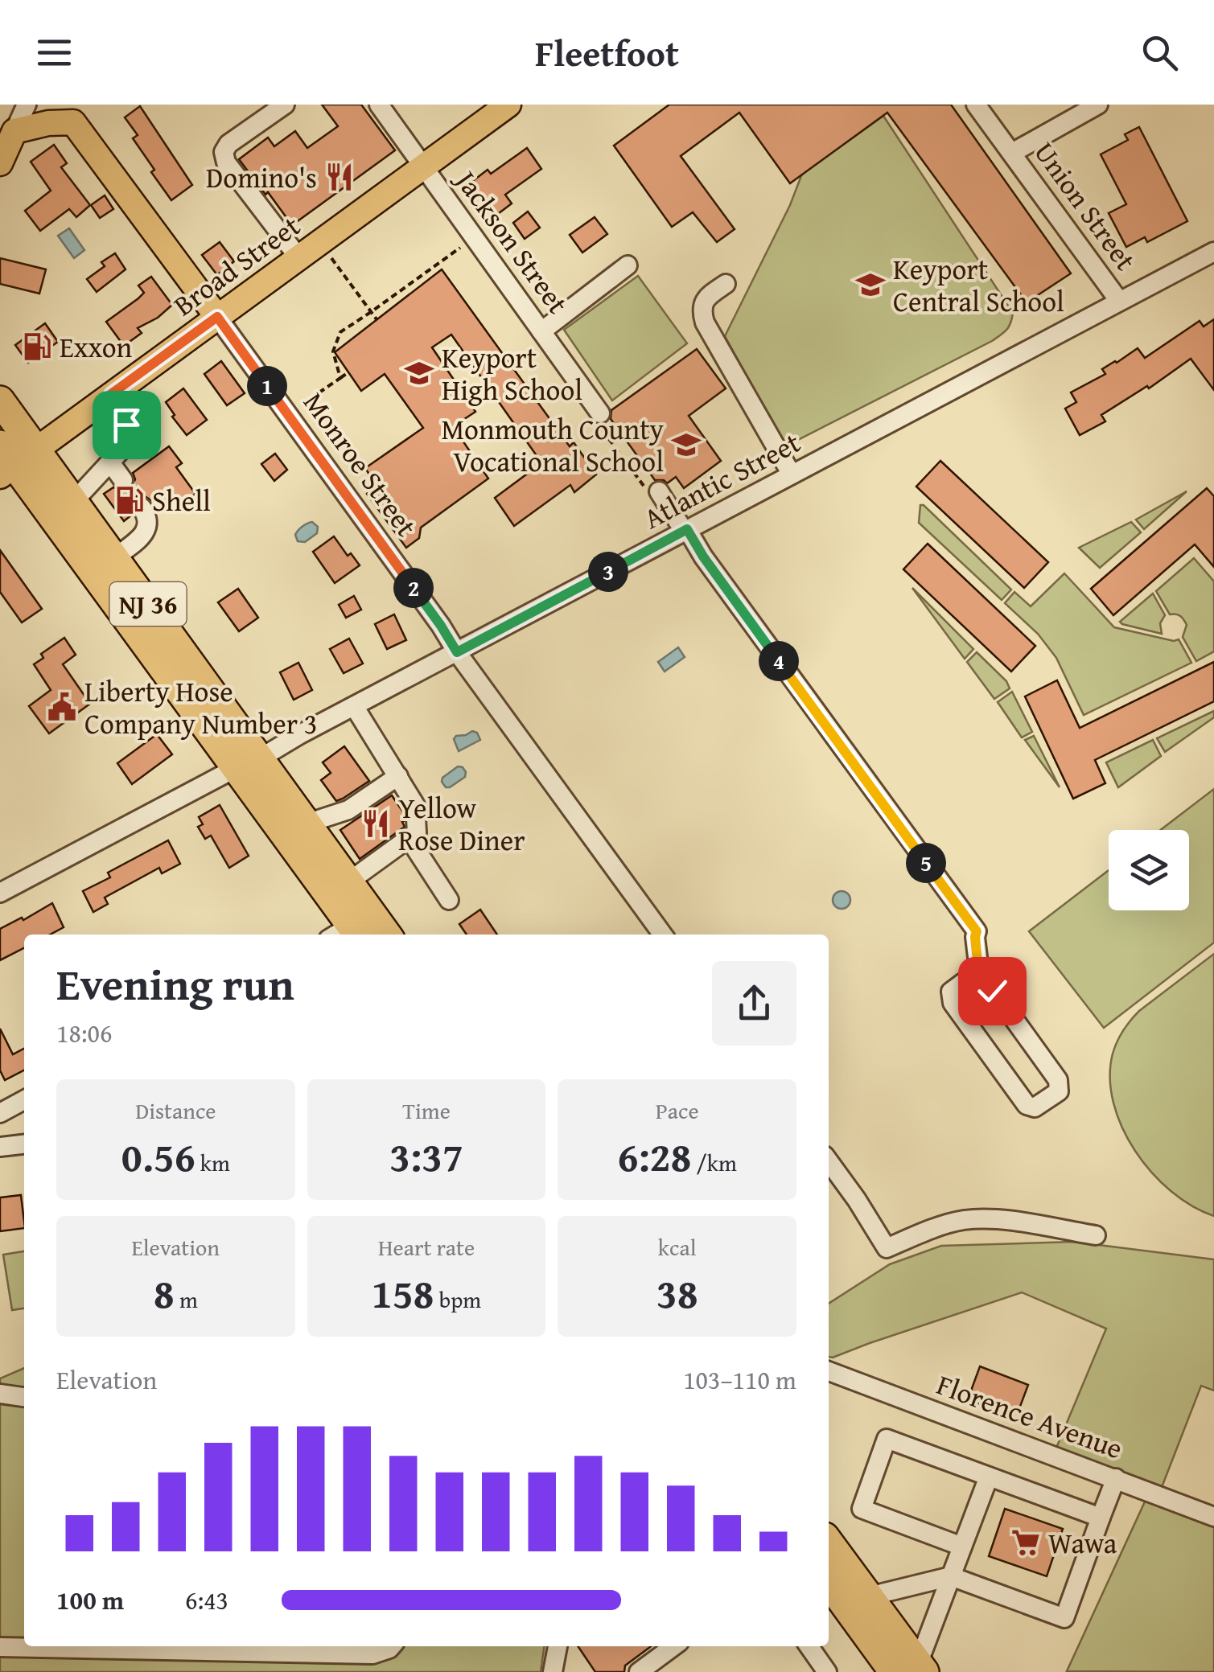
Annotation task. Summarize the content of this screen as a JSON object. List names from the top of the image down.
{
  "streets": {
    "highway": ["NJ 36"],
    "main road": ["Broad Street", "Monroe Street"],
    "street": [
      "Union Street",
      "Jackson Street",
      "Atlantic Street",
      "Florence Avenue"
    ]
  },
  "crossings": [
    ["Union Street", "Atlantic Street"],
    ["Jackson Street", "Broad Street"],
    ["Broad Street", "Monroe Street"],
    ["Broad Street", "NJ 36"],
    ["Monroe Street", "Atlantic Street"],
    ["Atlantic Street", "NJ 36"]
  ],
  "places": {
    "restaurant": ["Domino's", "Yellow Rose Diner"],
    "school or university": ["Keyport Central School", "Keyport High School", "Monmouth County Vocational School"],
    "fuel station": ["Exxon", "Shell"],
    "public building": ["Liberty Hose Company Number 3"],
    "supermarket": ["Wawa"]
  },
  "page": {
    "header": "Fleetfoot",
    "pins": [
      "1",
      "3",
      "2",
      "4",
      "5"
    ],
    "heading": ["Evening run", "18:06"],
    "stats": [
      ["Distance", "0.56 km"],
      ["Time", "3:37"],
      ["Pace", "6:28 /km"],
      ["Elevation", "8 m"],
      ["Heart rate", "158 bpm"],
      ["kcal", "38"]
    ],
    "chart": ["Elevation", "103–110 m"],
    "list": [
      {
        "name": "100 m",
        "note": "6:43"
      }
    ]
  }
}
